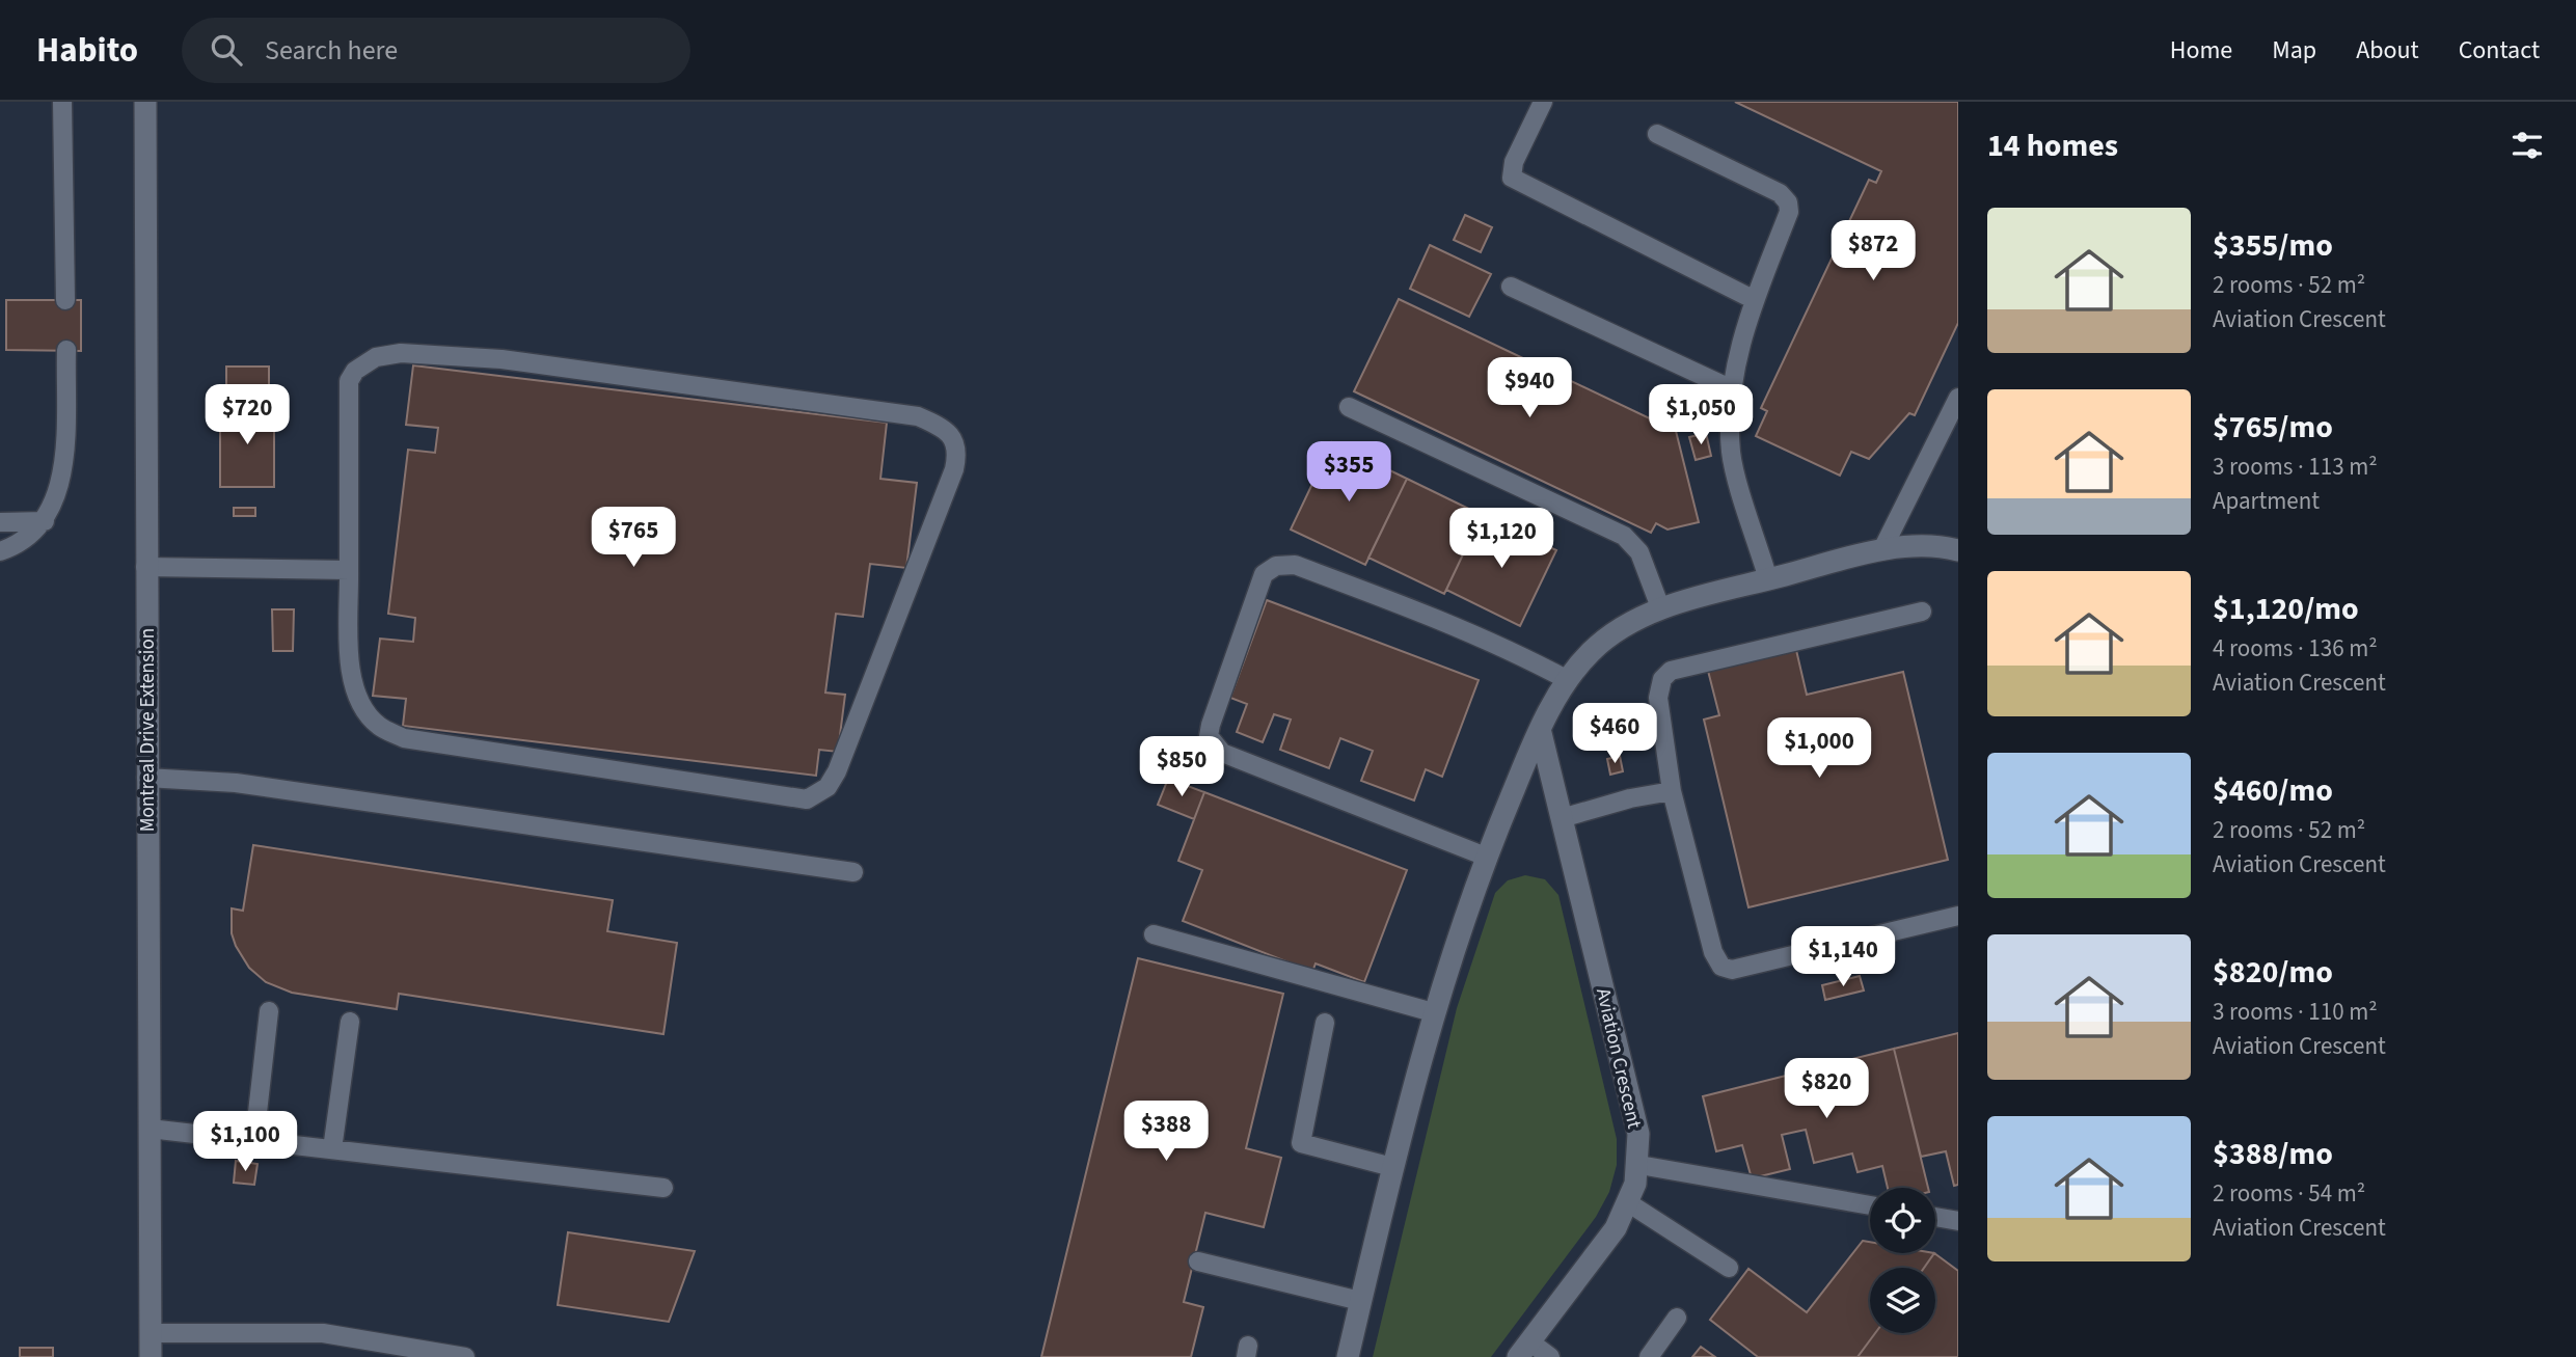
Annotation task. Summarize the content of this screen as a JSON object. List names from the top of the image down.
{
  "streets": {
    "street": ["Montreal Drive Extension", "Aviation Crescent"]
  },
  "page": {
    "header": "Habito",
    "search": "Search here",
    "nav": [
      "Home",
      "Map",
      "About",
      "Contact"
    ],
    "heading": "14 homes",
    "list": [
      {
        "name": "$355/mo",
        "note": "2 rooms · 52 m² · Aviation Crescent"
      },
      {
        "name": "$765/mo",
        "note": "3 rooms · 113 m² · Apartment"
      },
      {
        "name": "$1,120/mo",
        "note": "4 rooms · 136 m² · Aviation Crescent"
      },
      {
        "name": "$460/mo",
        "note": "2 rooms · 52 m² · Aviation Crescent"
      },
      {
        "name": "$820/mo",
        "note": "3 rooms · 110 m² · Aviation Crescent"
      },
      {
        "name": "$388/mo",
        "note": "2 rooms · 54 m² · Aviation Crescent"
      }
    ],
    "price": [
      "$872",
      "$940",
      "$720",
      "$1,050",
      "$355",
      "$765",
      "$1,120",
      "$460",
      "$1,000",
      "$850",
      "$1,140",
      "$820",
      "$388",
      "$1,100"
    ]
  }
}
